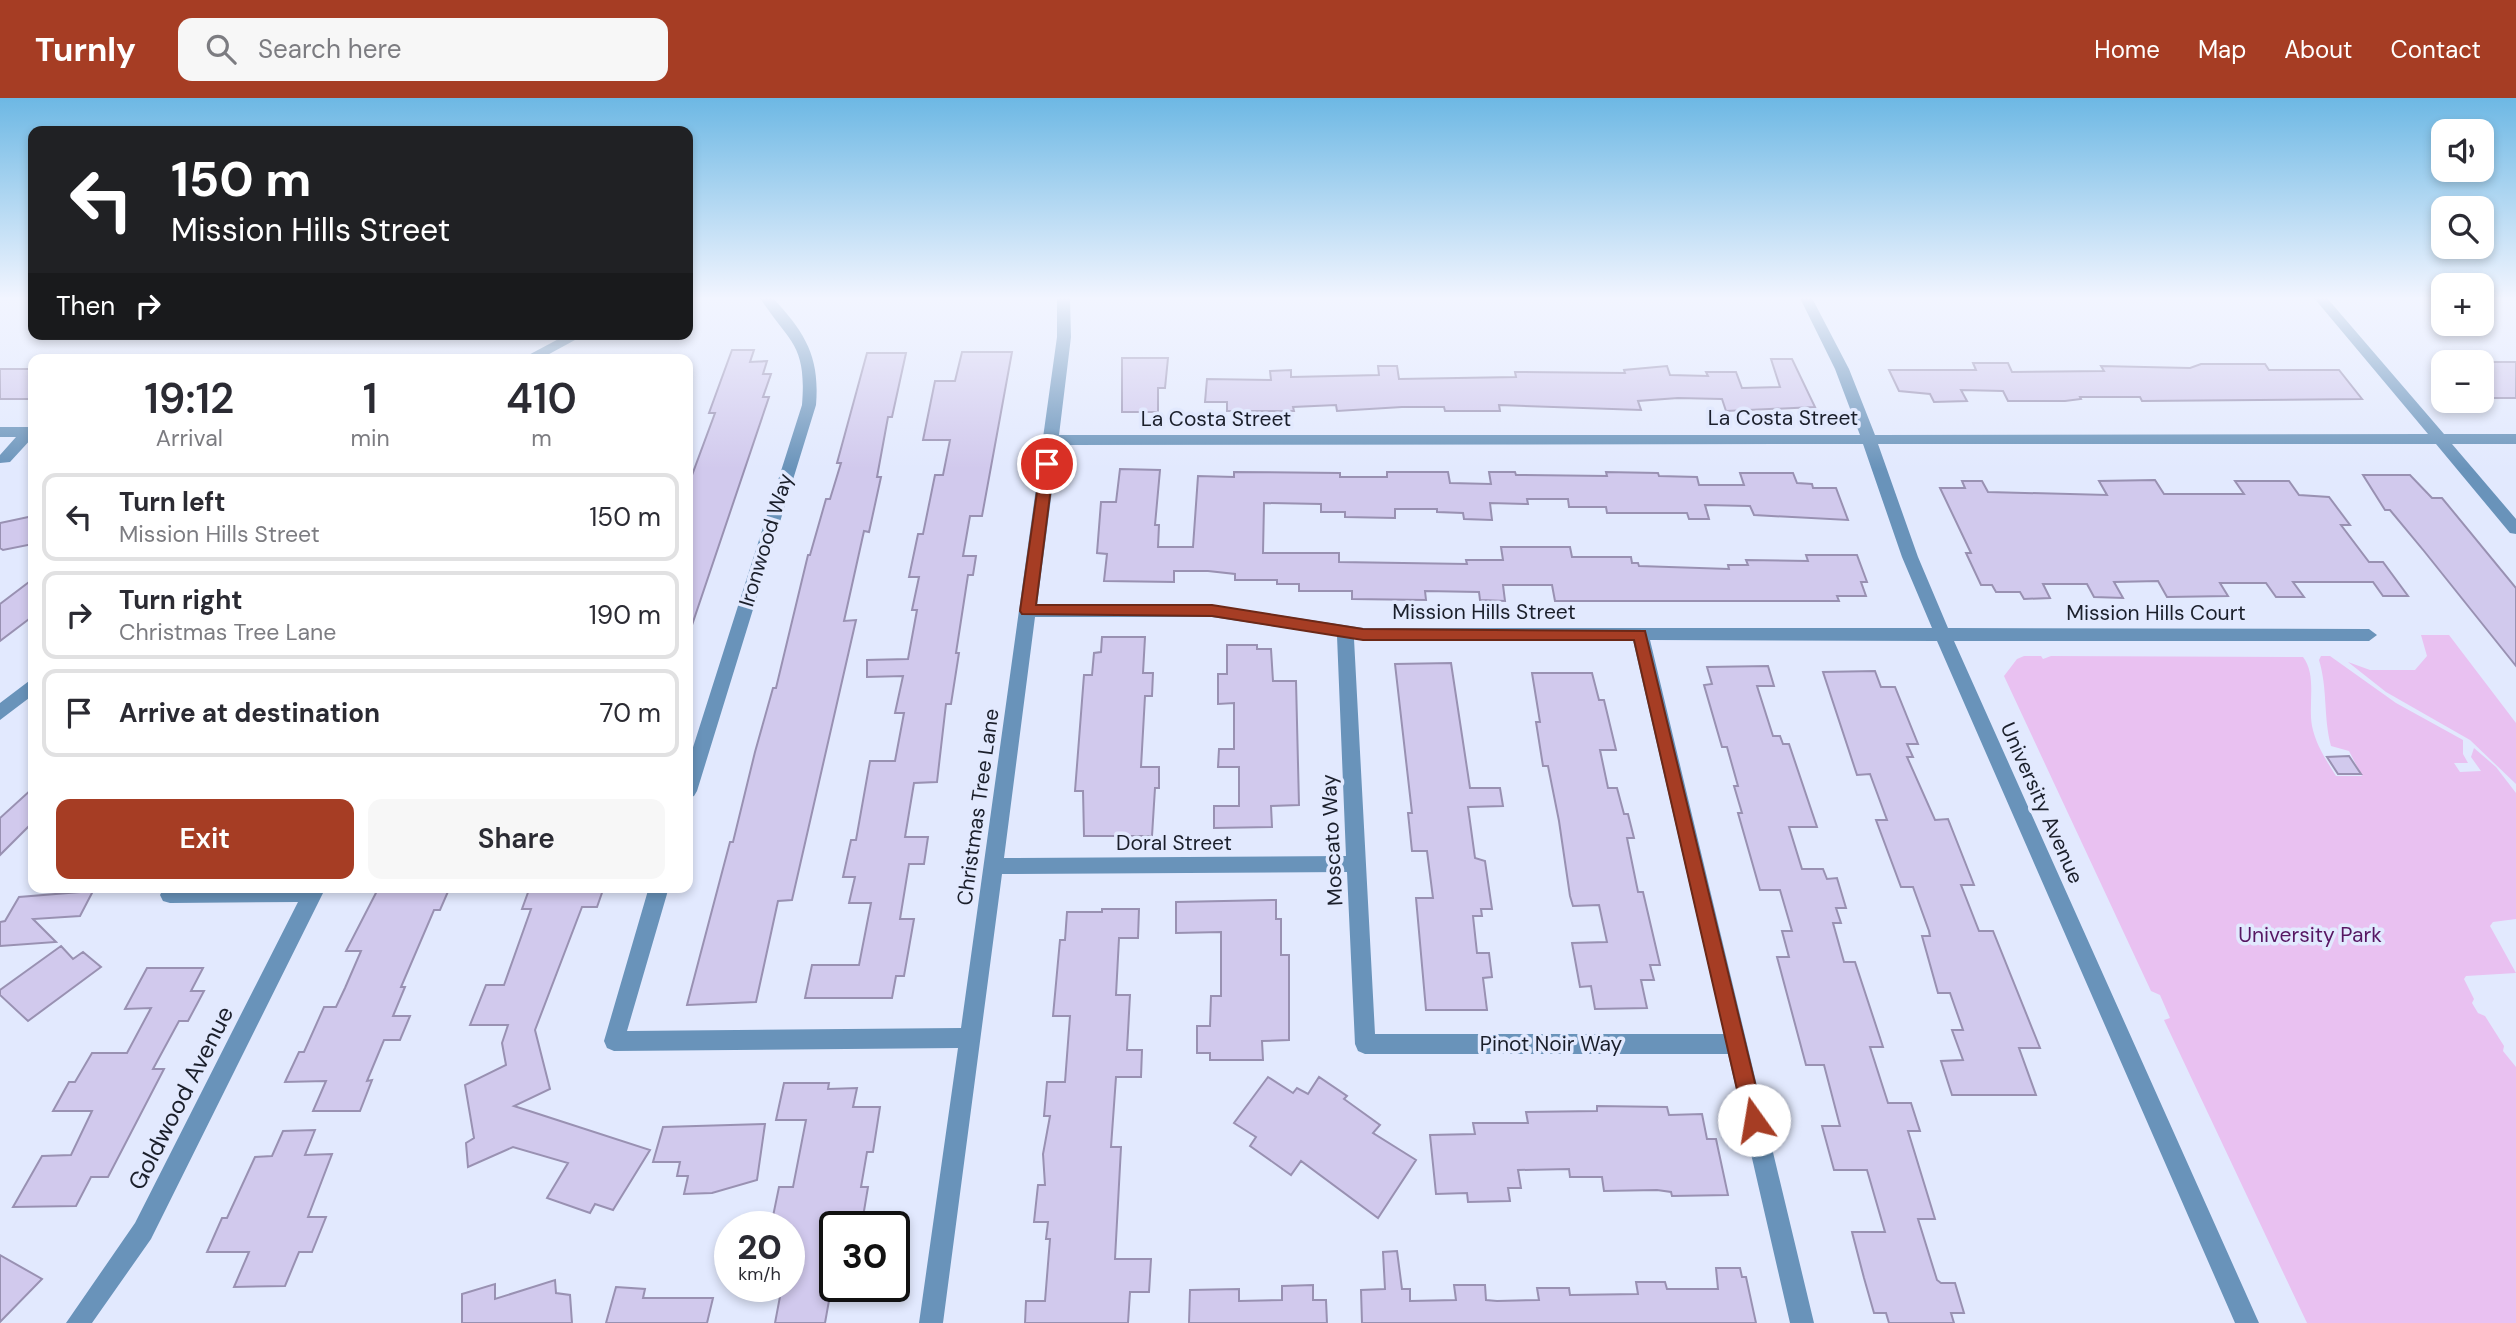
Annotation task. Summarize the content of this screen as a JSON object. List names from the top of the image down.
{
  "streets": {
    "street": [
      "La Costa Street",
      "Ironwood Way",
      "Mission Hills Street",
      "Mission Hills Court",
      "University Avenue",
      "Christmas Tree Lane",
      "Moscato Way",
      "Doral Street",
      "Pinot Noir Way",
      "Goldwood Avenue"
    ]
  },
  "crossings": [
    ["La Costa Street", "University Avenue"],
    ["La Costa Street", "Christmas Tree Lane"],
    ["Mission Hills Street", "Mission Hills Court"],
    ["Mission Hills Street", "University Avenue"],
    ["Mission Hills Street", "Christmas Tree Lane"],
    ["Mission Hills Street", "Moscato Way"],
    ["Mission Hills Court", "University Avenue"],
    ["Christmas Tree Lane", "Doral Street"],
    ["Moscato Way", "Doral Street"],
    ["Moscato Way", "Pinot Noir Way"]
  ],
  "parks": ["University Park"],
  "page": {
    "header": "Turnly",
    "search": "Search here",
    "nav": [
      "Home",
      "Map",
      "About",
      "Contact"
    ],
    "map_buttons": ["+", "−"],
    "turn": ["150 m", "Mission Hills Street"],
    "then": "Then",
    "eta": [
      "19:12",
      "Arrival",
      "1",
      "min",
      "410",
      "m"
    ],
    "list": [
      {
        "name": "Turn left",
        "note": "Mission Hills Street",
        "value": "150 m"
      },
      {
        "name": "Turn right",
        "note": "Christmas Tree Lane",
        "value": "190 m"
      },
      {
        "name": "Arrive at destination",
        "value": "70 m"
      }
    ],
    "buttons": ["Exit", "Share"],
    "speed": "20 km/h",
    "limit": "30"
  }
}
